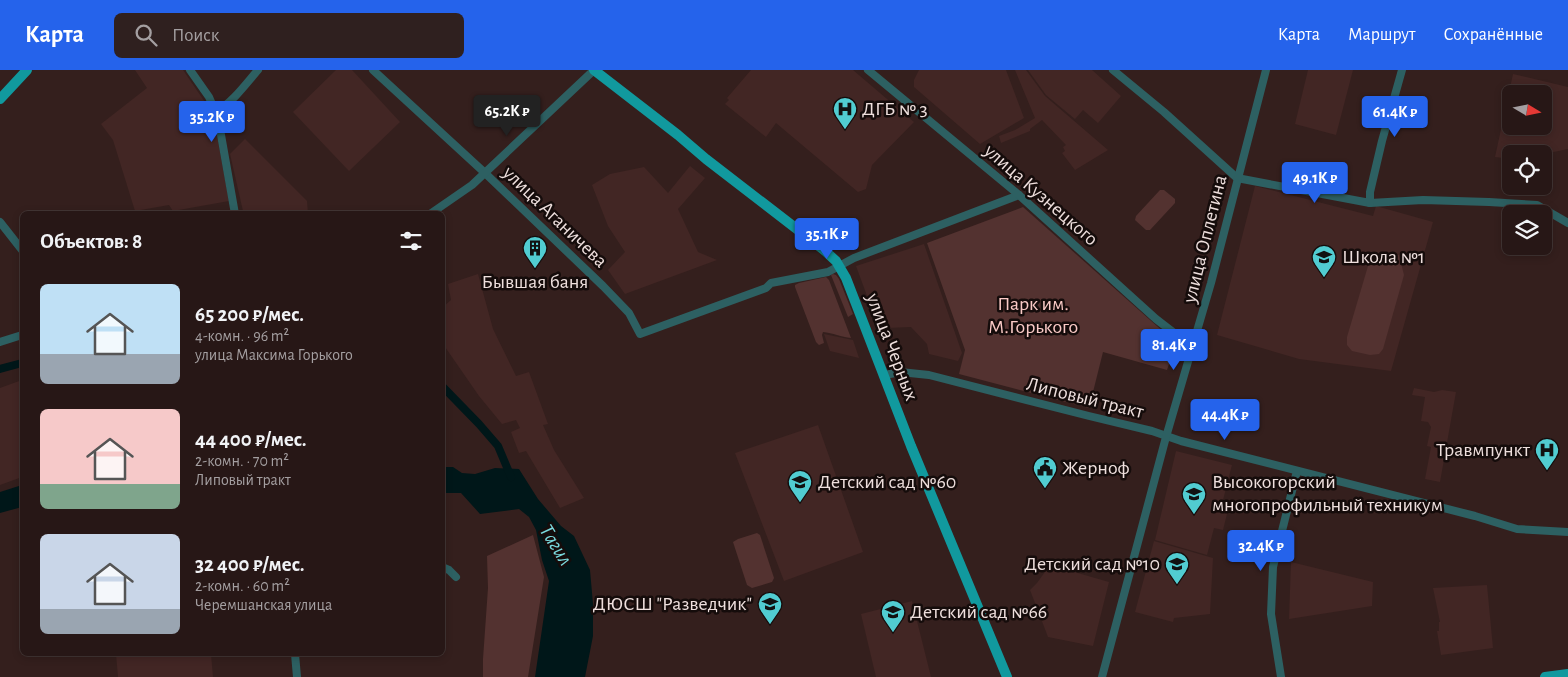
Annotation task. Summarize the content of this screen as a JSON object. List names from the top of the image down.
{
  "streets": {
    "main road": ["улица Черных"],
    "street": [
      "улица Кузнецкого",
      "улица Аганичева",
      "улица Оплетина",
      "Липовый тракт"
    ]
  },
  "crossings": [
    ["улица Кузнецкого", "улица Оплетина"],
    ["улица Аганичева", "улица Черных"],
    ["улица Оплетина", "Липовый тракт"],
    ["улица Черных", "Липовый тракт"]
  ],
  "water": ["Тагил"],
  "parks": ["Парк им. М.Горького"],
  "places": {
    "hospital": ["ДГБ № 3", "Травмпункт"],
    "building": ["Бывшая баня"],
    "school or university": [
      "Школа №1",
      "Детский сад №60",
      "Высокогорский многопрофильный техникум",
      "Детский сад №10",
      "ДЮСШ \"Разведчик\"",
      "Детский сад №66"
    ],
    "public building": ["Жерноф"]
  },
  "north": "right",
  "page": {
    "header": "Карта",
    "search": "Поиск",
    "nav": ["Карта", "Маршрут", "Сохранённые"],
    "price": [
      "65.2K ₽",
      "61.4K ₽",
      "35.2K ₽",
      "49.1K ₽",
      "35.1K ₽",
      "81.4K ₽",
      "44.4K ₽",
      "32.4K ₽"
    ],
    "heading": "Объектов: 8",
    "list": [
      {
        "name": "65 200 ₽/мес.",
        "note": "4-комн. · 96 m² · улица Максима Горького"
      },
      {
        "name": "44 400 ₽/мес.",
        "note": "2-комн. · 70 m² · Липовый тракт"
      },
      {
        "name": "32 400 ₽/мес.",
        "note": "2-комн. · 60 m² · Черемшанская улица"
      }
    ]
  }
}
